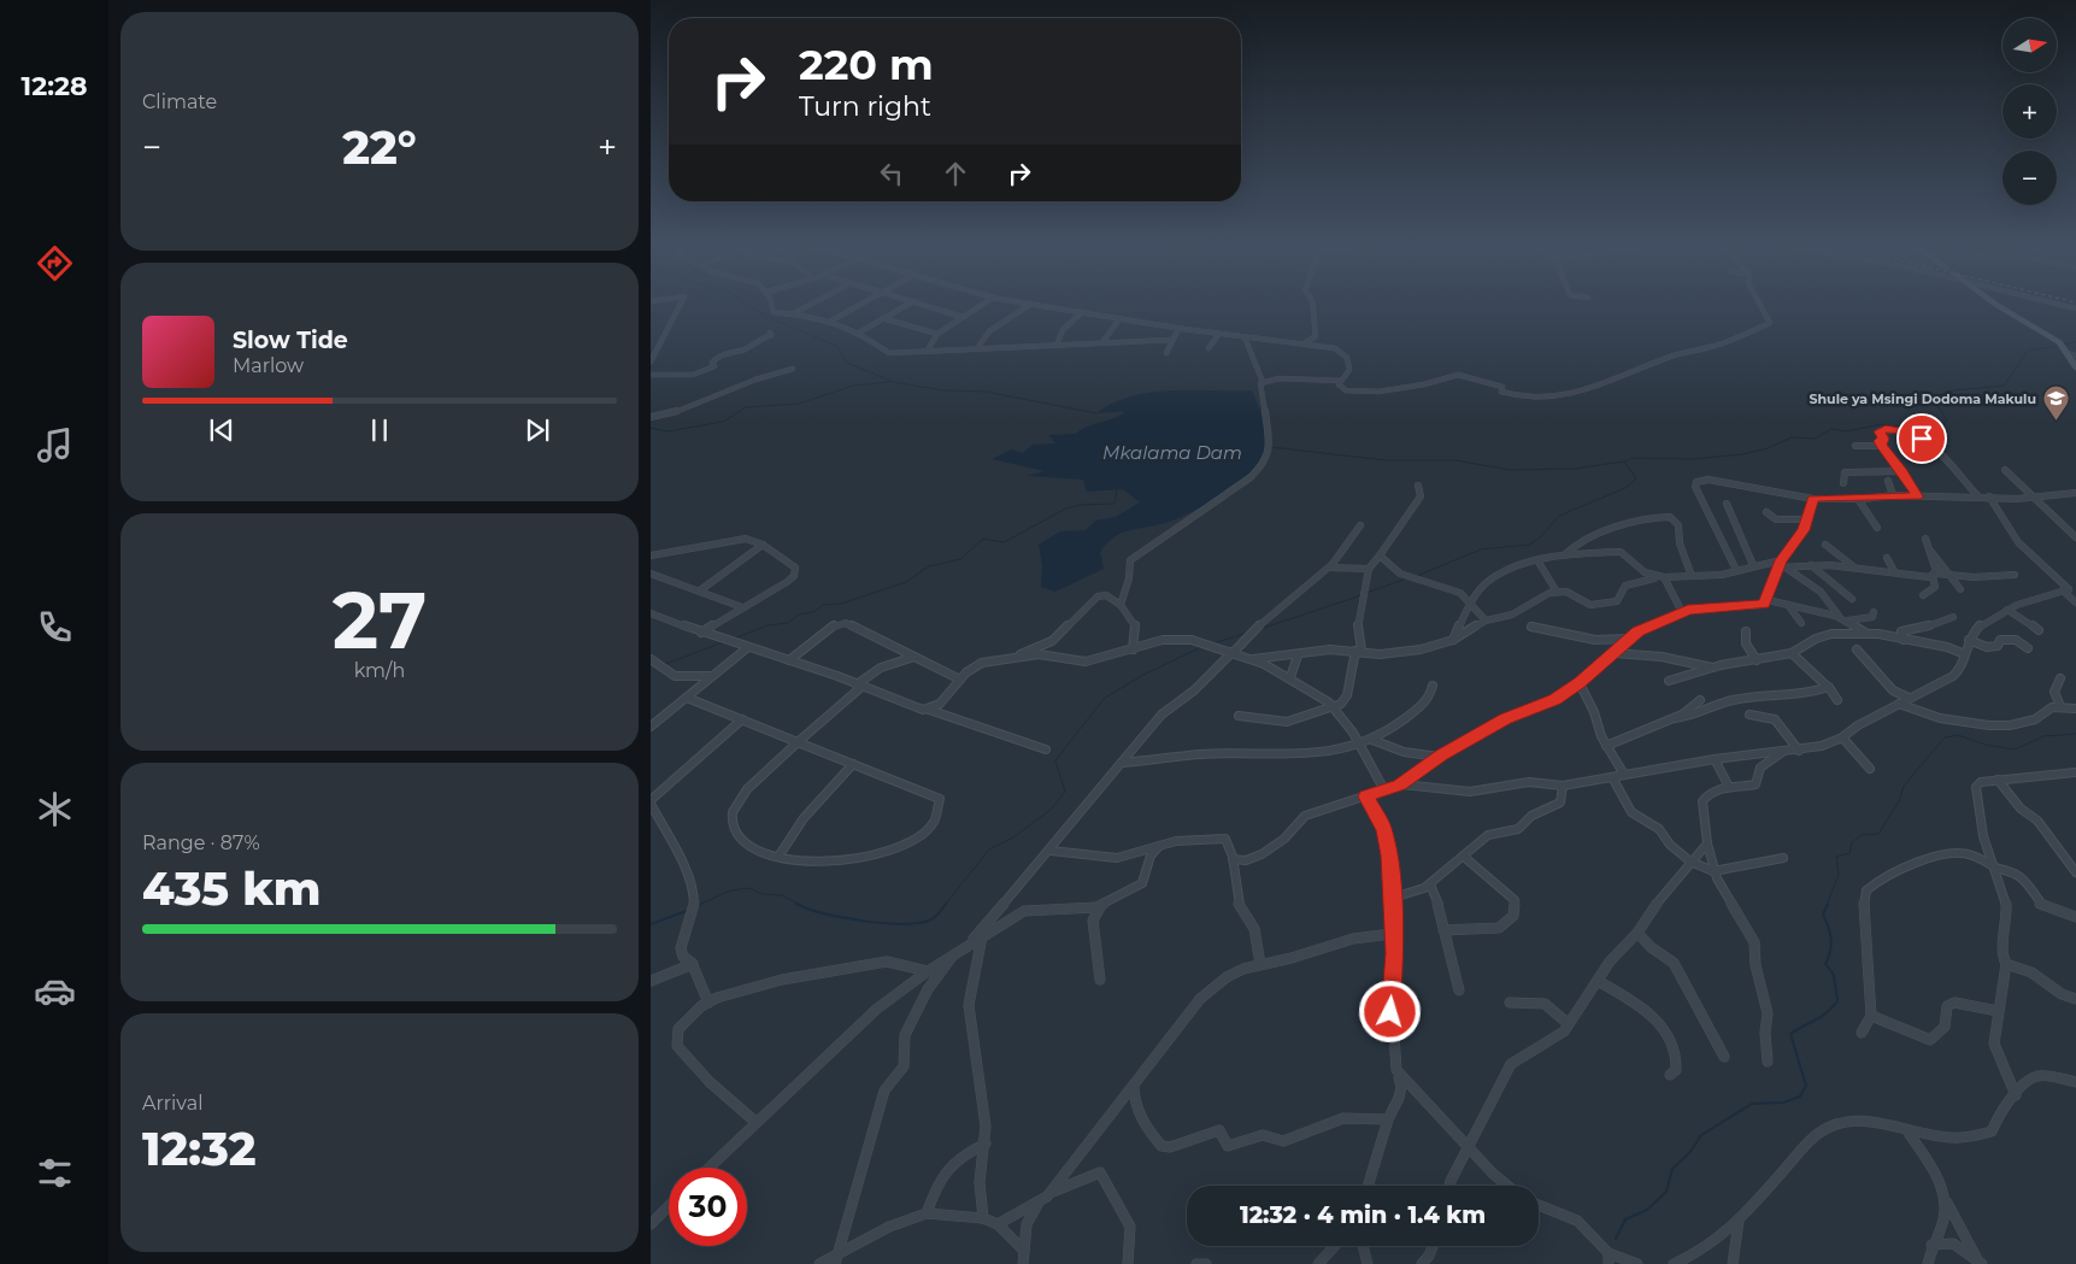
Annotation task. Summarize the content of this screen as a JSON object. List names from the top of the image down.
{
  "water": ["Mkalama Dam"],
  "places": {
    "school or university": ["Shule ya Msingi Dodoma Makulu"]
  },
  "north": "right",
  "page": {
    "tabs": "12:28",
    "tile": [
      "Climate",
      ["27", "km/h"],
      ["Range · 87%", "435 km"],
      ["Arrival", "12:32"]
    ],
    "map_buttons": ["+", "−"],
    "turn": ["220 m", "Turn right"],
    "heat": ["−", "22°", "+"],
    "song": ["Slow Tide", "Marlow"],
    "limit": "30",
    "trip": "12:32 · 4 min · 1.4 km"
  }
}
